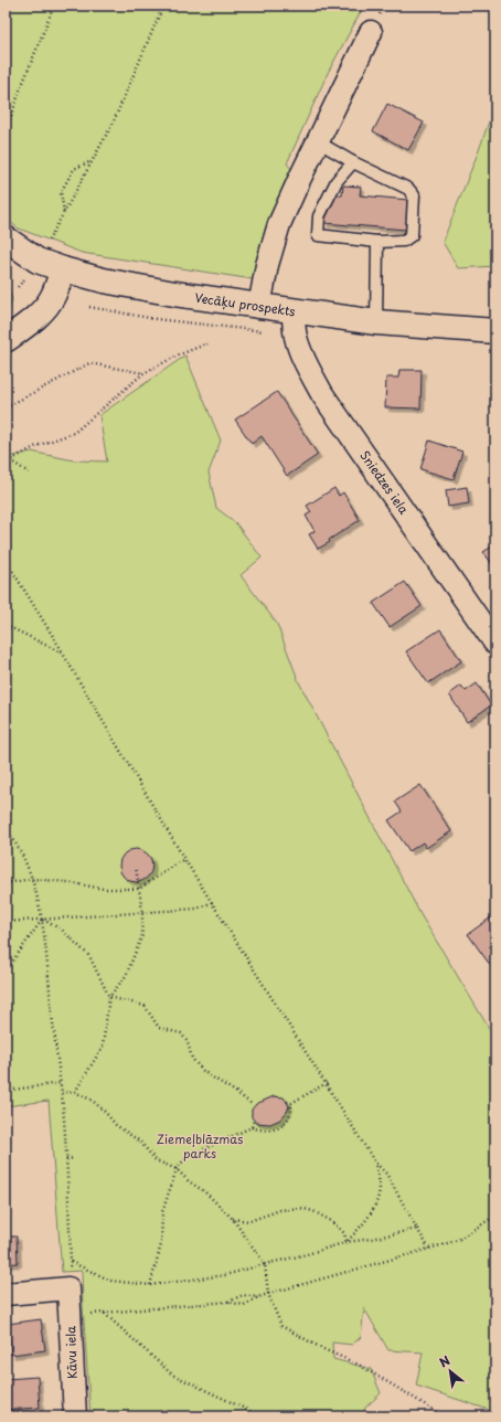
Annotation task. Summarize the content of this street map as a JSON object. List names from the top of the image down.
{
  "streets": {
    "main road": ["Vecāķu prospekts"],
    "street": ["Sniedzes iela", "Kāvu iela"]
  },
  "crossings": [
    ["Vecāķu prospekts", "Sniedzes iela"]
  ],
  "parks": ["Ziemeļblāzmas parks"],
  "north": "top left"
}
